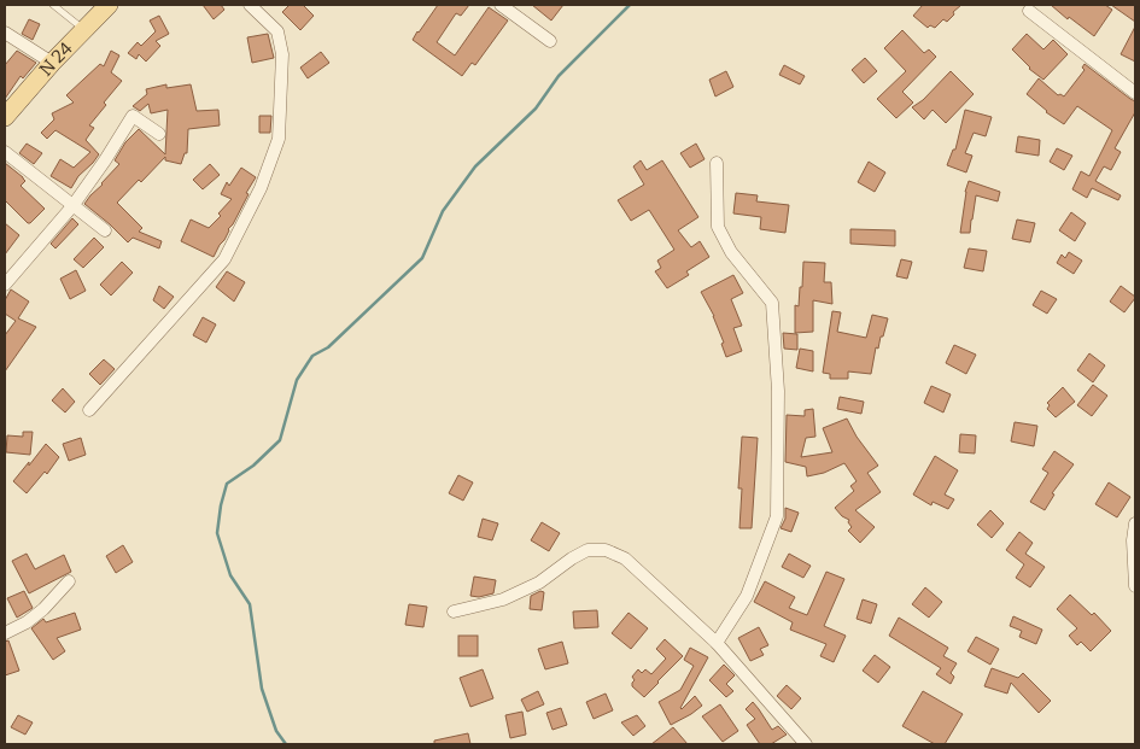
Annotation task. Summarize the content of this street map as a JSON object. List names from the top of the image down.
{
  "streets": {
    "main road": ["N 24"]
  }
}
